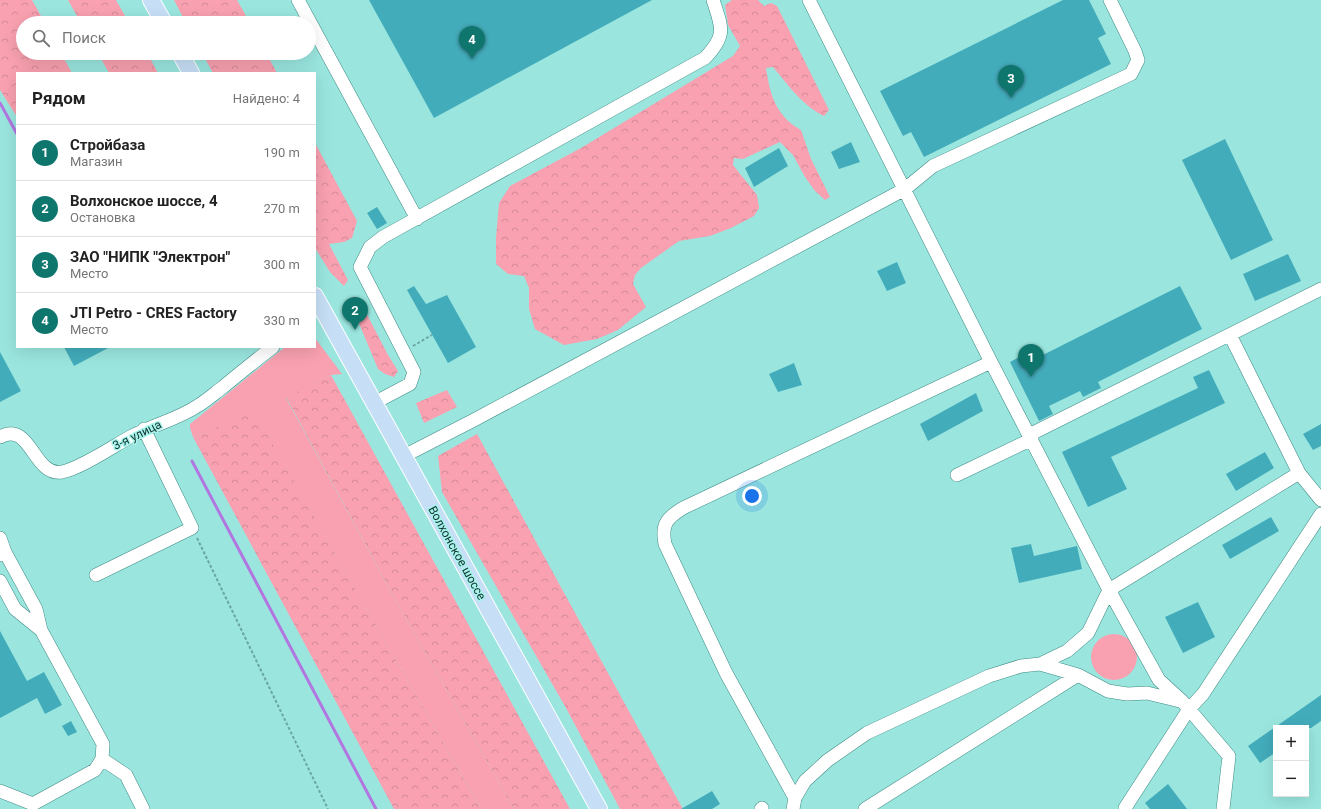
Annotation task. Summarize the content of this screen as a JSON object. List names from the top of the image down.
{
  "streets": {
    "main road": ["Волхонское шоссе"],
    "street": ["3-я улица"]
  },
  "page": {
    "search": "Поиск",
    "pins": [
      "4",
      "3",
      "2",
      "1"
    ],
    "heading": ["Рядом", "Найдено: 4"],
    "list": [
      {
        "mark": "1",
        "name": "Стройбаза",
        "note": "Магазин",
        "value": "190 m"
      },
      {
        "mark": "2",
        "name": "Волхонское шоссе, 4",
        "note": "Остановка",
        "value": "270 m"
      },
      {
        "mark": "3",
        "name": "ЗАО \"НИПК \"Электрон\"",
        "note": "Место",
        "value": "300 m"
      },
      {
        "mark": "4",
        "name": "JTI Petro - CRES Factory",
        "note": "Место",
        "value": "330 m"
      }
    ],
    "map_buttons": ["+", "−"]
  }
}
